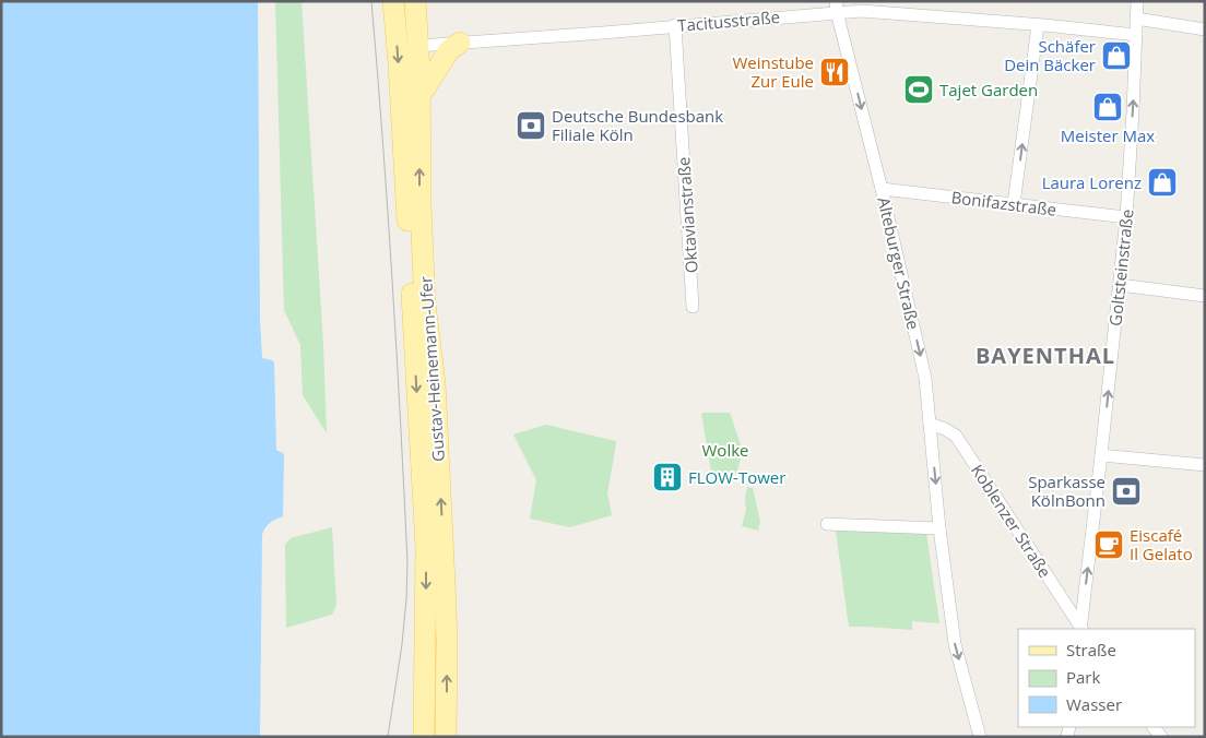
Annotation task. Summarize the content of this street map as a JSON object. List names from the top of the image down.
{
  "streets": {
    "main road": ["Gustav-Heinemann-Ufer"],
    "street": [
      "Tacitusstraße",
      "Bonifazstraße",
      "Oktavianstraße",
      "Alteburger Straße",
      "Goltsteinstraße",
      "Koblenzer Straße"
    ]
  },
  "crossings": [
    ["Tacitusstraße", "Oktavianstraße"],
    ["Tacitusstraße", "Alteburger Straße"],
    ["Tacitusstraße", "Goltsteinstraße"],
    ["Tacitusstraße", "Gustav-Heinemann-Ufer"],
    ["Bonifazstraße", "Alteburger Straße"],
    ["Bonifazstraße", "Goltsteinstraße"],
    ["Alteburger Straße", "Koblenzer Straße"],
    ["Goltsteinstraße", "Koblenzer Straße"]
  ],
  "one_way": ["Alteburger Straße", "Goltsteinstraße"],
  "districts": ["BAYENTHAL"],
  "parks": ["Wolke"],
  "places": {
    "shop": ["Schäfer Dein Bäcker", "Meister Max", "Laura Lorenz"],
    "restaurant": ["Weinstube Zur Eule"],
    "sports": ["Tajet Garden"],
    "bank": ["Deutsche Bundesbank Filiale Köln", "Sparkasse KölnBonn"],
    "building": ["FLOW-Tower"],
    "cafe": ["Eiscafé Il Gelato"]
  },
  "legend": ["Straße", "Park", "Wasser"]
}
